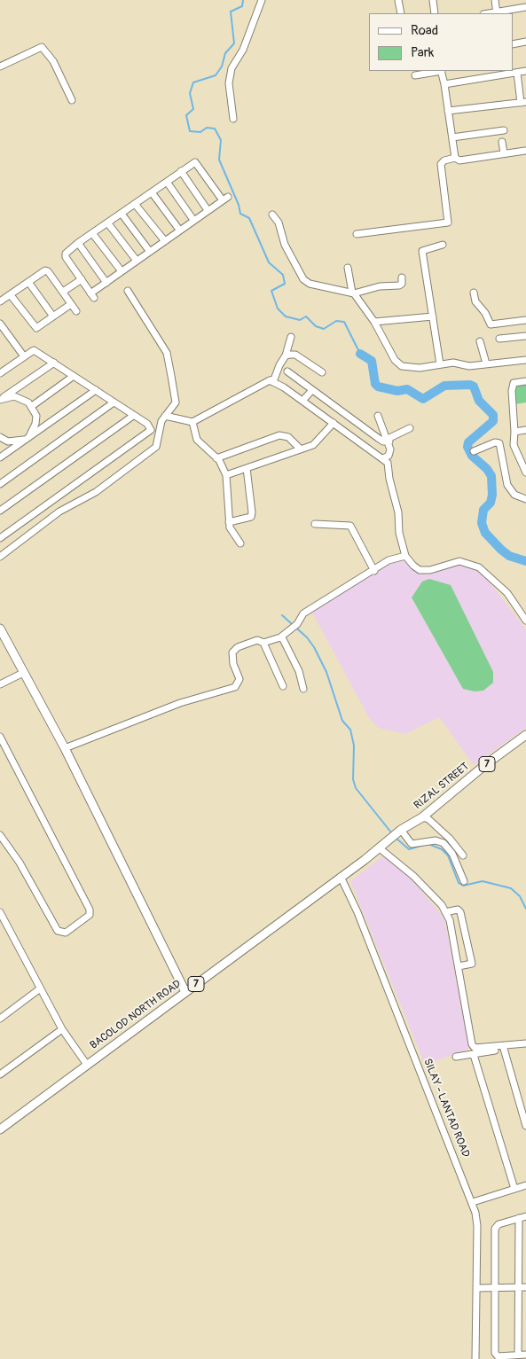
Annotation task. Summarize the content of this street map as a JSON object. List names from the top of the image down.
{
  "streets": {
    "main road": ["7", "RIZAL STREET", "BACOLOD NORTH ROAD"],
    "street": ["SILAY - LANTAD ROAD"]
  },
  "crossings": [
    ["RIZAL STREET", "BACOLOD NORTH ROAD"],
    ["BACOLOD NORTH ROAD", "SILAY - LANTAD ROAD"]
  ],
  "legend": ["Road", "Park"]
}
